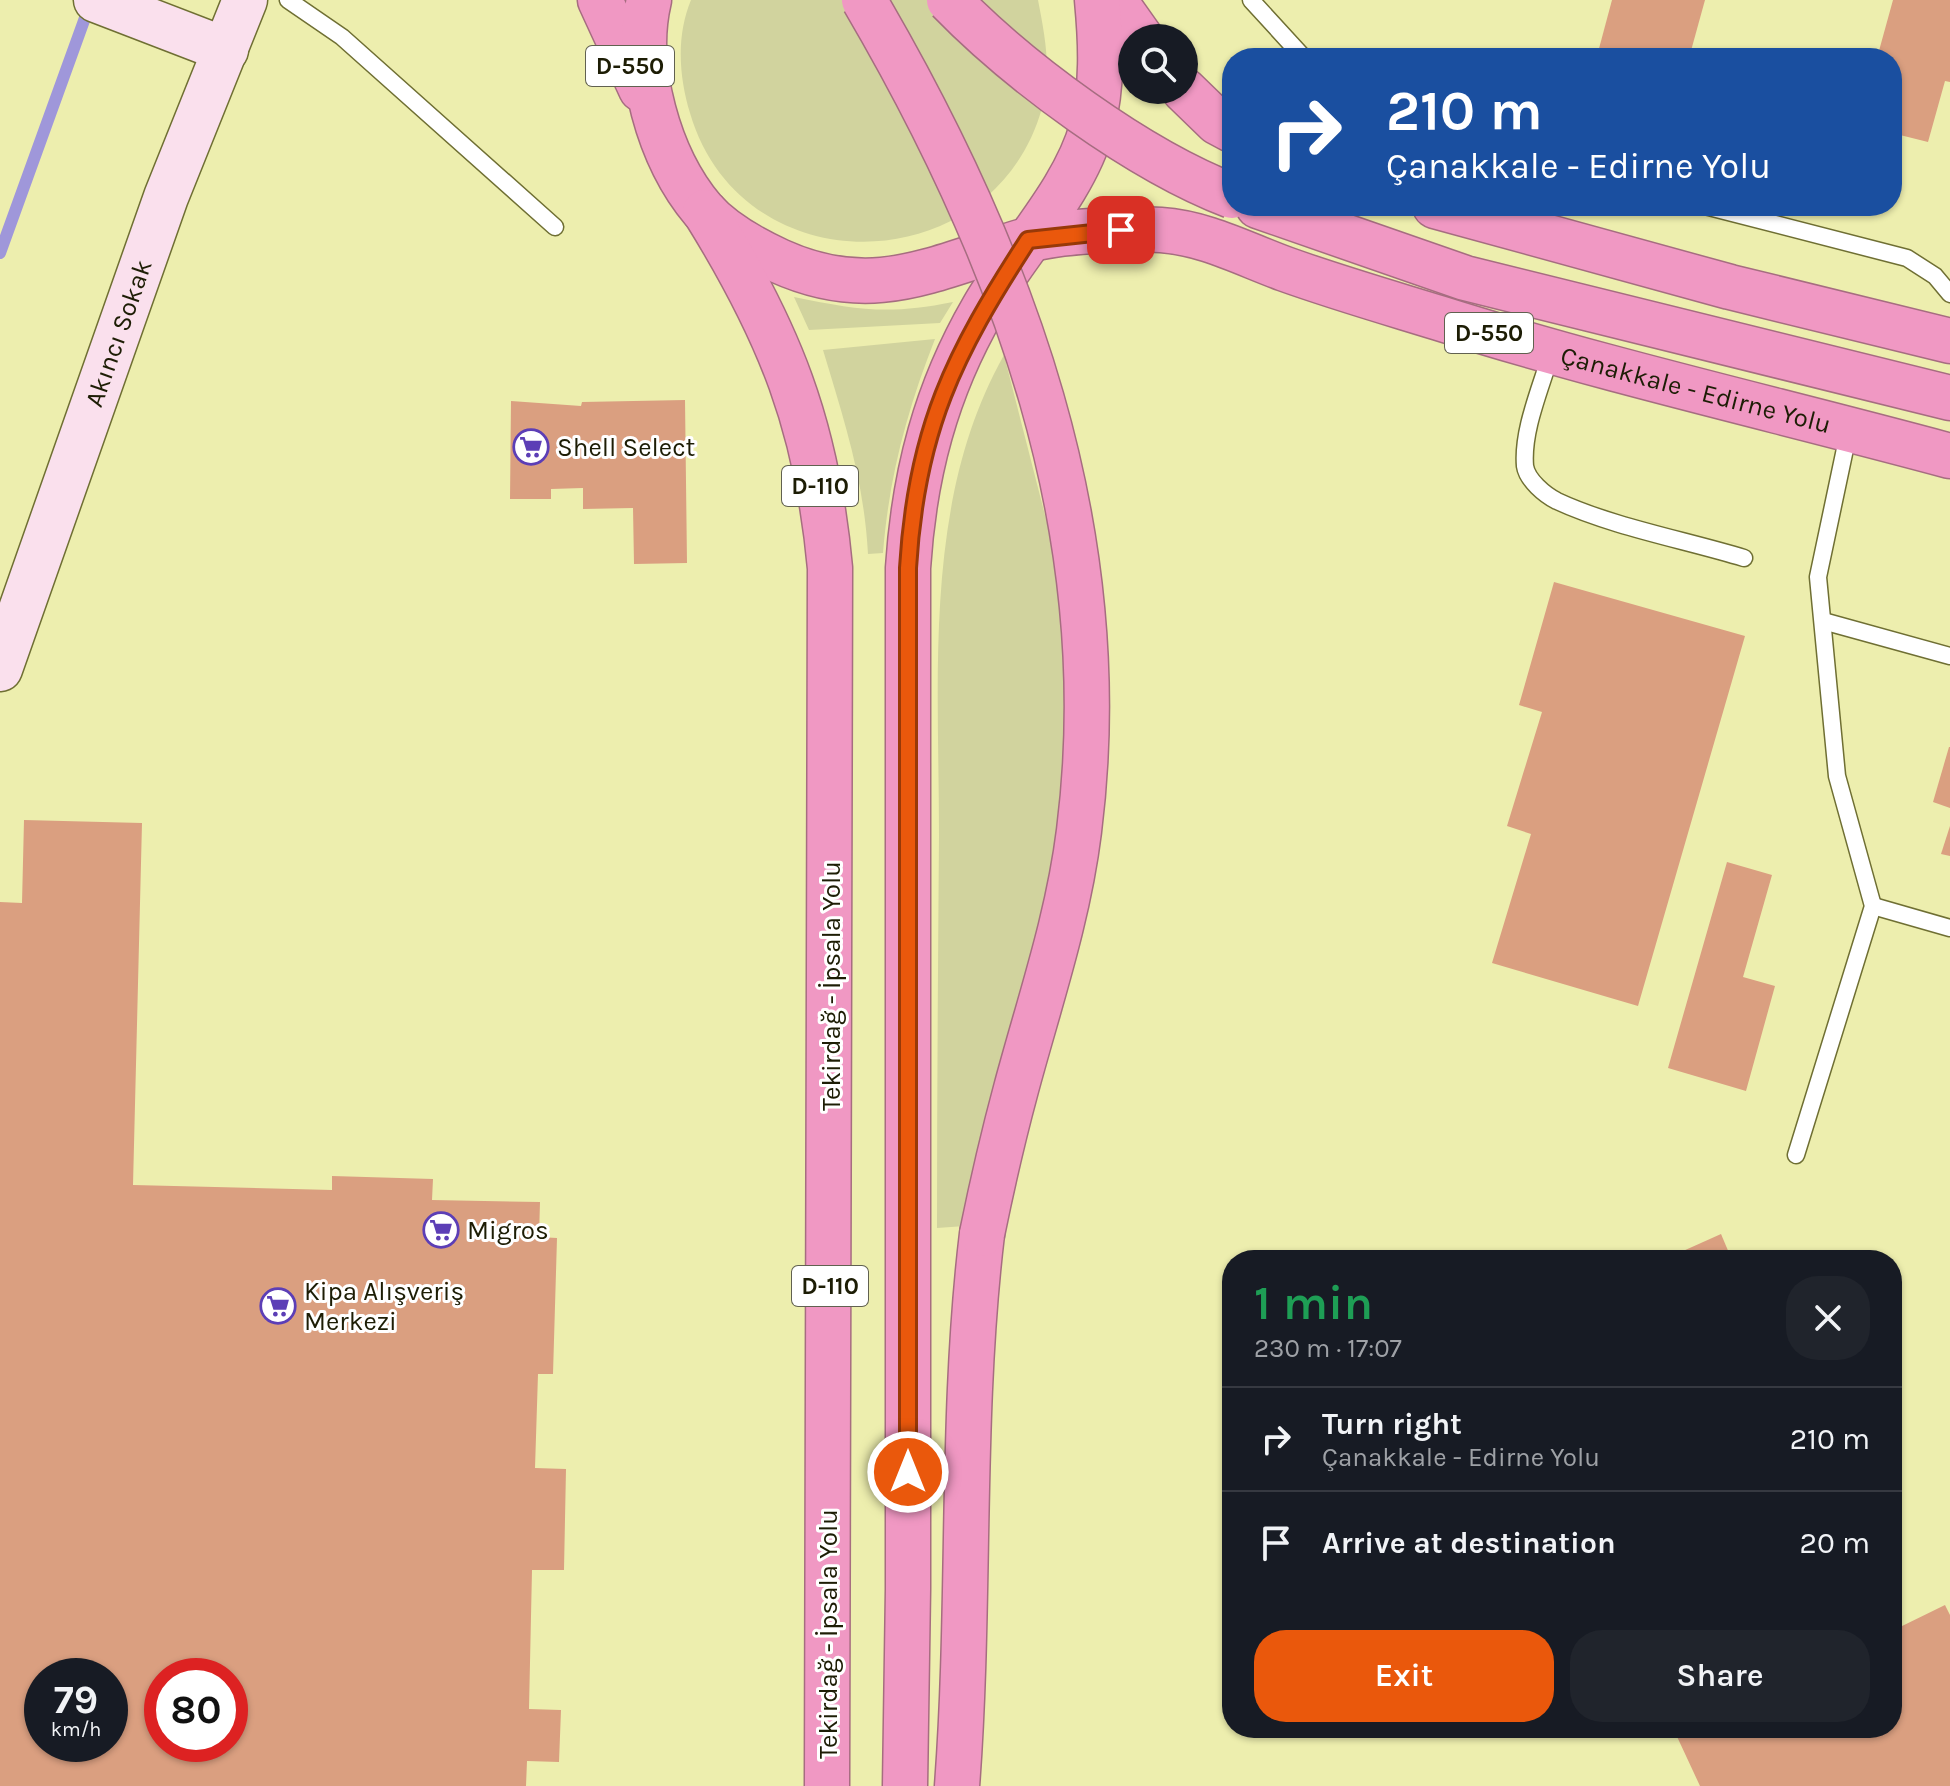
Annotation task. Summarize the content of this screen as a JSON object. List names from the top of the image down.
{
  "streets": {
    "highway": [
      "D-550",
      "Çanakkale - Edirne Yolu",
      "D-110",
      "Tekirdağ - İpsala Yolu"
    ],
    "street": ["Akıncı Sokak"]
  },
  "crossings": [
    ["D-550", "Çanakkale - Edirne Yolu"],
    ["D-550", "D-110"],
    ["D-550", "Tekirdağ - İpsala Yolu"],
    ["D-110", "Tekirdağ - İpsala Yolu"]
  ],
  "places": {
    "supermarket": ["Shell Select", "Migros", "Kipa Alışveriş Merkezi"]
  },
  "page": {
    "turn": ["210 m", "Çanakkale - Edirne Yolu"],
    "heading": ["1 min", "230 m · 17:07"],
    "list": [
      {
        "name": "Turn right",
        "note": "Çanakkale - Edirne Yolu",
        "value": "210 m"
      },
      {
        "name": "Arrive at destination",
        "value": "20 m"
      }
    ],
    "buttons": ["Exit", "Share"],
    "speed": "79 km/h",
    "limit": "80"
  }
}
